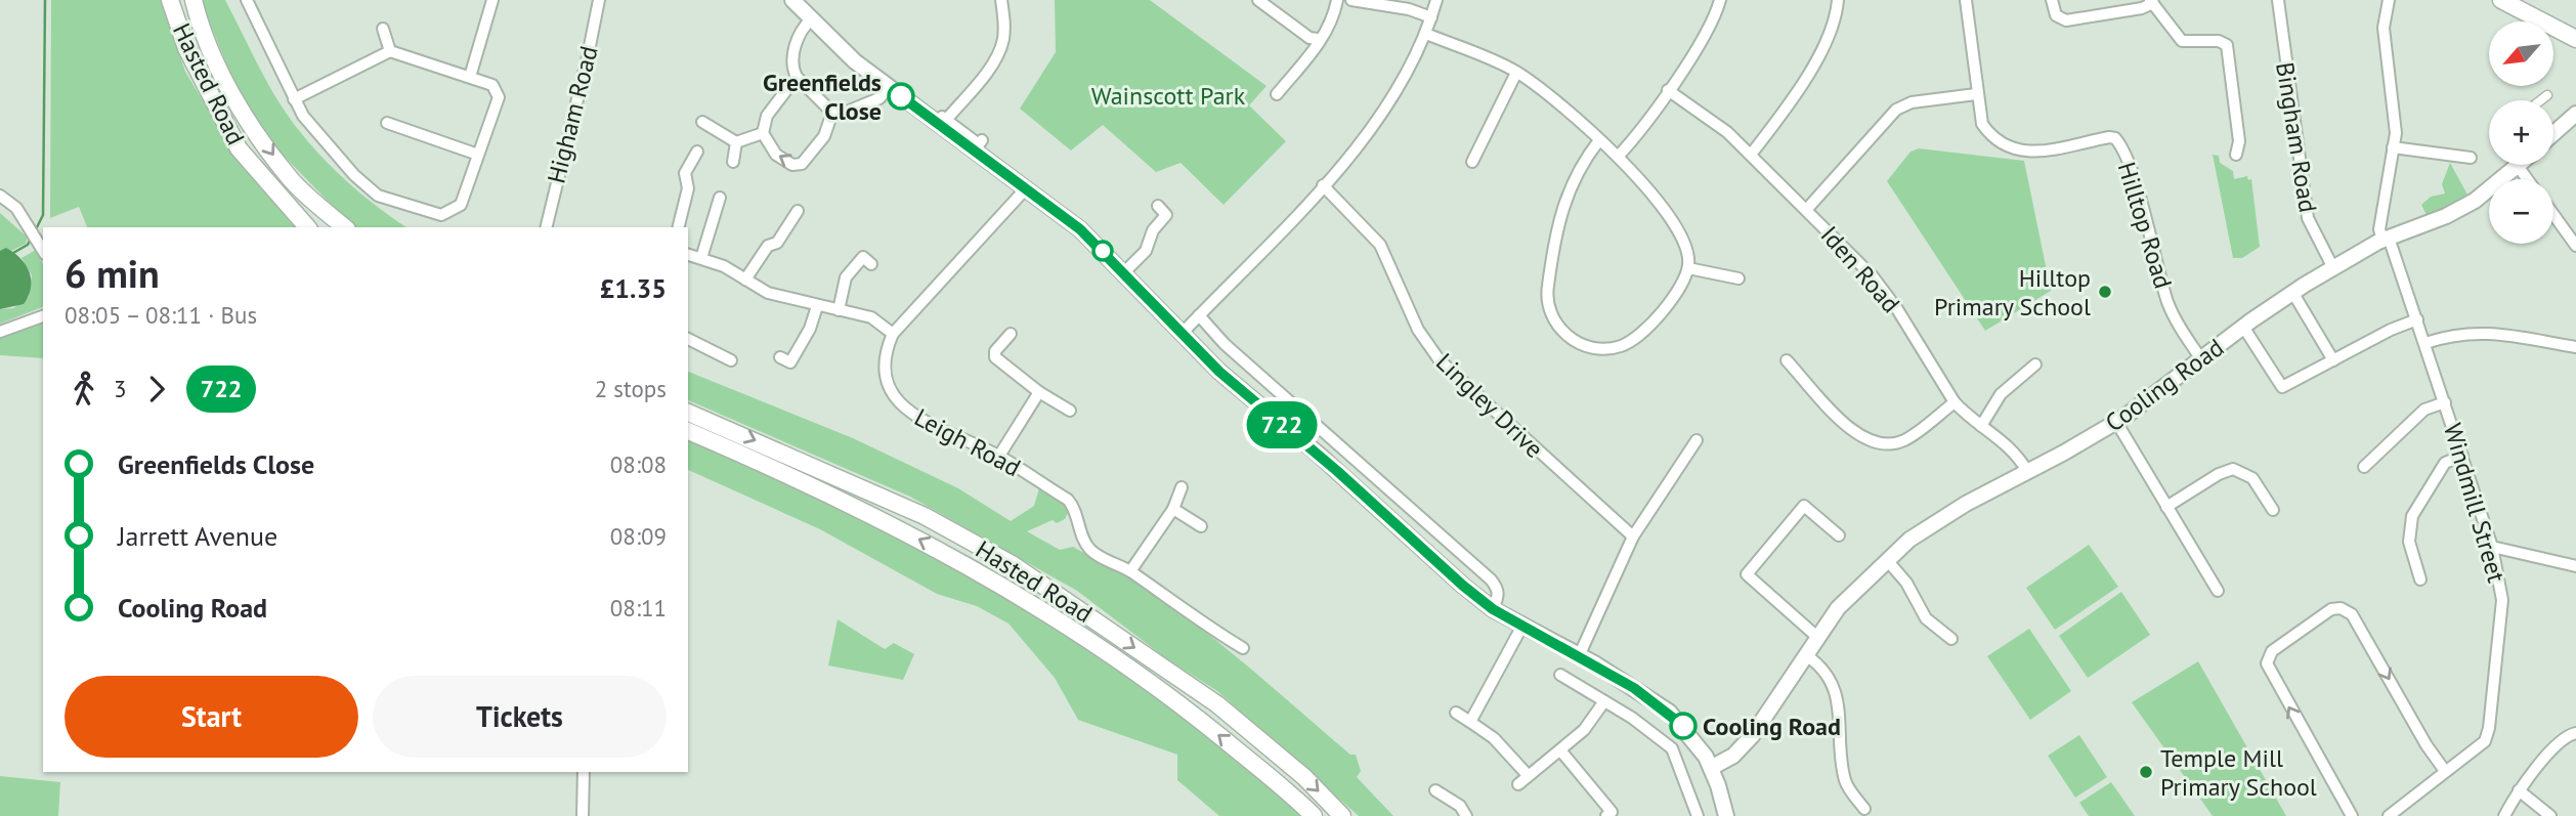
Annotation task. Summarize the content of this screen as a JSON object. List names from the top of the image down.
{
  "streets": {
    "main road": ["Hasted Road", "Cooling Road"],
    "street": [
      "Higham Road",
      "Bingham Road",
      "Hilltop Road",
      "Iden Road",
      "Lingley Drive",
      "Leigh Road",
      "Windmill Street"
    ]
  },
  "crossings": [
    ["Bingham Road", "Cooling Road"],
    ["Hilltop Road", "Cooling Road"],
    ["Iden Road", "Cooling Road"],
    ["Cooling Road", "Windmill Street"]
  ],
  "parks": ["Wainscott Park"],
  "places": [
    "Greenfields Close",
    "Hilltop Primary School",
    "Cooling Road",
    "Temple Mill Primary School"
  ],
  "lines": ["bus line 722"],
  "north": "bottom left",
  "page": {
    "on_map": "722",
    "map_buttons": ["+", "−"],
    "heading": ["6 min", "08:05 – 08:11 · Bus", "£1.35"],
    "legs": ["3", "722", "2 stops"],
    "list": [
      {
        "name": "Greenfields Close",
        "value": "08:08"
      },
      {
        "name": "Jarrett Avenue",
        "value": "08:09"
      },
      {
        "name": "Cooling Road",
        "value": "08:11"
      }
    ],
    "buttons": ["Start", "Tickets"]
  }
}
